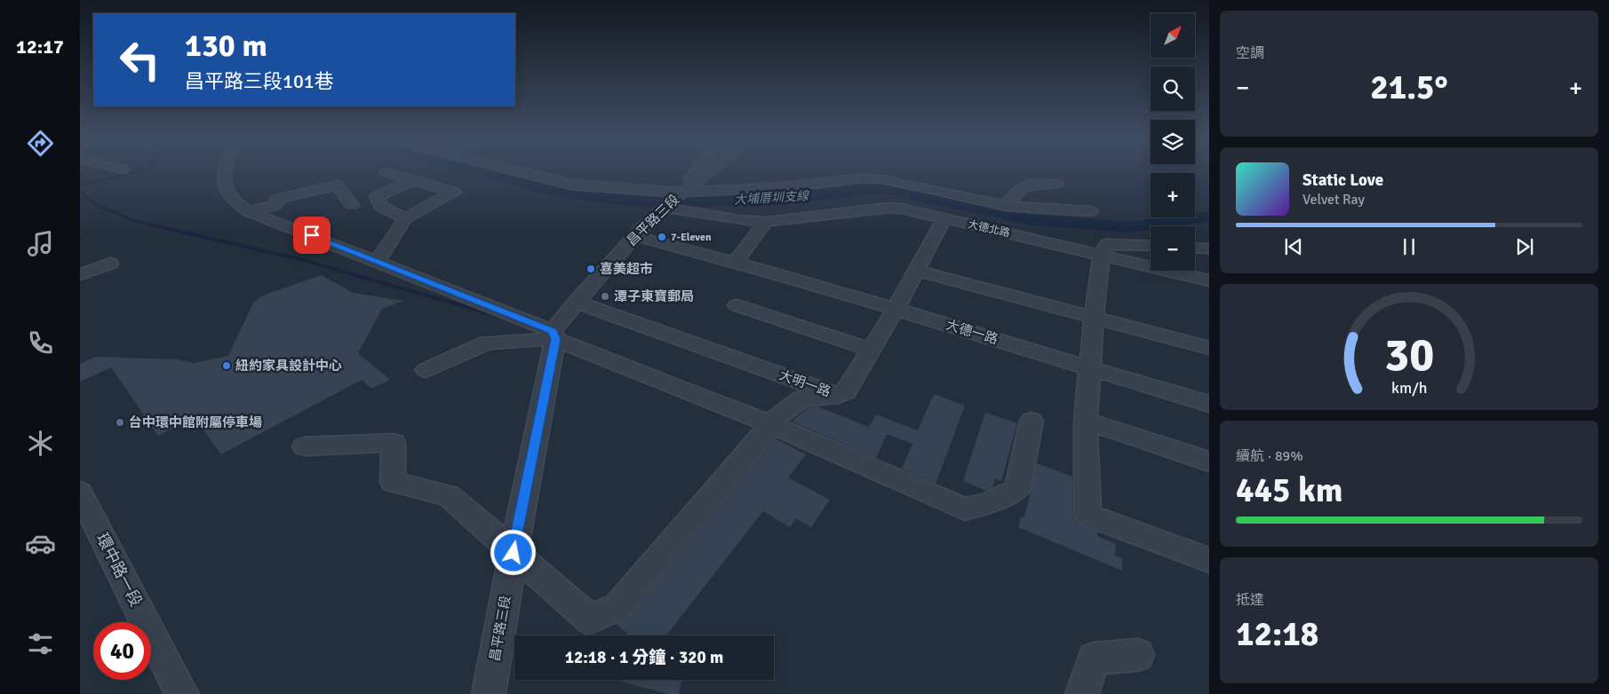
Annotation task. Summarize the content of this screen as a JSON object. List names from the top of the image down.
{
  "streets": {
    "street": [
      "昌平路三段",
      "大德北路",
      "大德一路",
      "大明一路",
      "環中路一段"
    ]
  },
  "crossings": [
    ["昌平路三段", "大德北路"],
    ["昌平路三段", "大德一路"],
    ["昌平路三段", "大明一路"],
    ["大德北路", "大明一路"],
    ["大德一路", "大明一路"]
  ],
  "water": ["大埔厝圳支線"],
  "places": [
    "7-Eleven",
    "喜美超市",
    "潭子東寶郵局",
    "紐約家具設計中心",
    "台中環中館附屬停車場"
  ],
  "north": "top right",
  "page": {
    "tabs": "12:17",
    "tile": [
      "空調",
      ["續航 · 89%", "445 km"],
      ["抵達", "12:18"]
    ],
    "map_buttons": ["+", "−"],
    "turn": ["130 m", "昌平路三段101巷"],
    "heat": ["−", "21.5°", "+"],
    "song": ["Static Love", "Velvet Ray"],
    "limit": "40",
    "trip": "12:18 · 1 分鐘 · 320 m",
    "gauge": ["30", "km/h"]
  }
}
